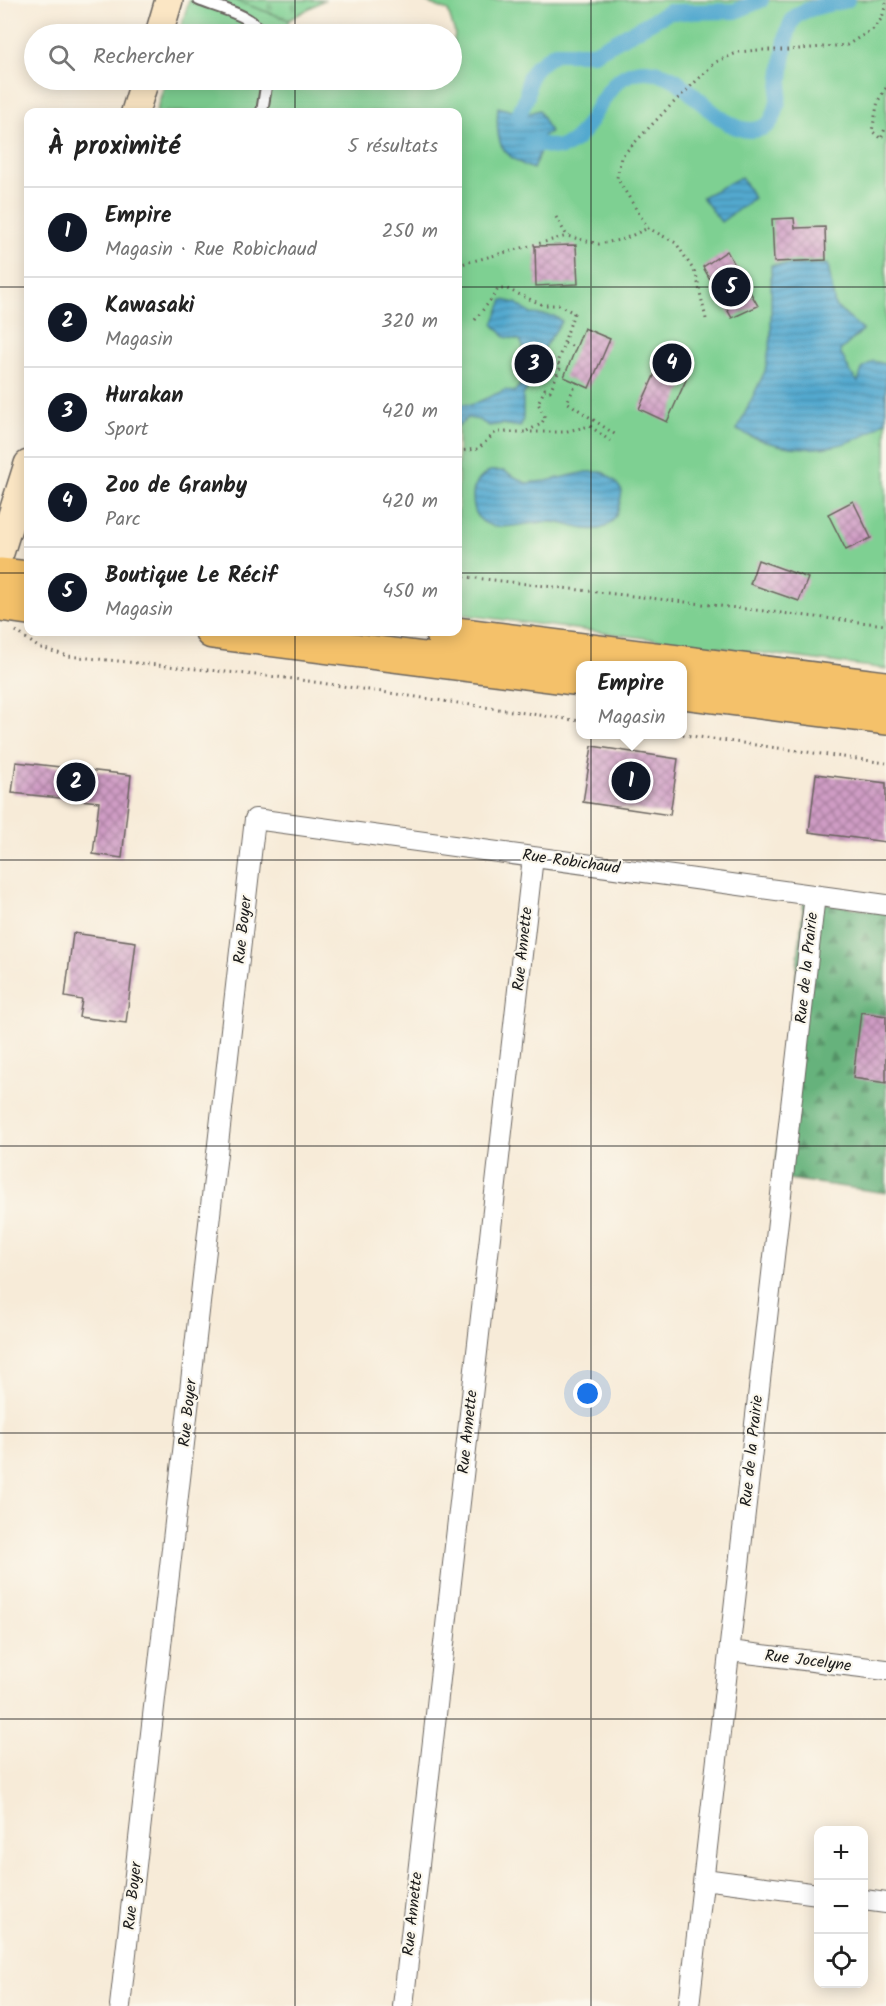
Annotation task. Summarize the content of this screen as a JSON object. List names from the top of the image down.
{
  "streets": {
    "street": [
      "Rue Robichaud",
      "Rue Boyer",
      "Rue Annette",
      "Rue de la Prairie",
      "Rue Jocelyne"
    ]
  },
  "crossings": [
    ["Rue Robichaud", "Rue Boyer"],
    ["Rue Robichaud", "Rue Annette"],
    ["Rue Robichaud", "Rue de la Prairie"],
    ["Rue de la Prairie", "Rue Jocelyne"]
  ],
  "page": {
    "search": "Rechercher",
    "heading": ["À proximité", "5 résultats"],
    "list": [
      {
        "mark": "1",
        "name": "Empire",
        "note": "Magasin · Rue Robichaud",
        "value": "250 m"
      },
      {
        "mark": "2",
        "name": "Kawasaki",
        "note": "Magasin",
        "value": "320 m"
      },
      {
        "mark": "3",
        "name": "Hurakan",
        "note": "Sport",
        "value": "420 m"
      },
      {
        "mark": "4",
        "name": "Zoo de Granby",
        "note": "Parc",
        "value": "420 m"
      },
      {
        "mark": "5",
        "name": "Boutique Le Récif",
        "note": "Magasin",
        "value": "450 m"
      }
    ],
    "pins": [
      "5",
      "4",
      "3",
      "1",
      "2"
    ],
    "popup": ["Empire", "Magasin"],
    "map_buttons": ["+", "−"]
  }
}
